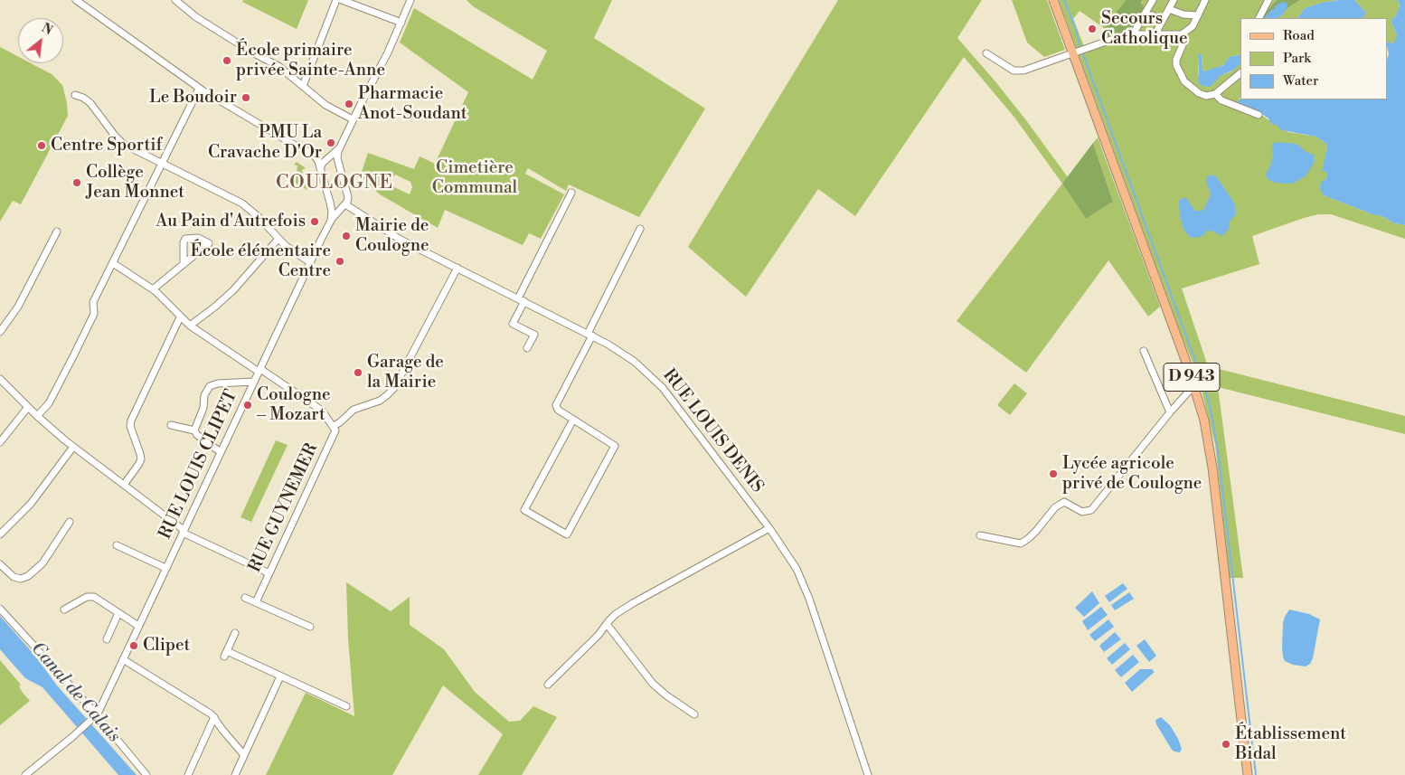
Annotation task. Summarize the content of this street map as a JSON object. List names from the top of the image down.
{
  "streets": {
    "main road": ["D 943"],
    "street": ["RUE LOUIS DENIS", "RUE LOUIS CLIPET", "RUE GUYNEMER"]
  },
  "crossings": [
    ["RUE LOUIS DENIS", "RUE LOUIS CLIPET"]
  ],
  "districts": ["COULOGNE"],
  "water": ["Canal de Calais"],
  "parks": ["Cimetière Communal"],
  "places": [
    "Secours Catholique",
    "École primaire privée Sainte-Anne",
    "Le Boudoir",
    "Pharmacie Anot-Soudant",
    "PMU La Cravache D'Or",
    "Centre Sportif",
    "Collège Jean Monnet",
    "Au Pain d'Autrefois",
    "Mairie de Coulogne",
    "École élémentaire Centre",
    "Garage de la Mairie",
    "Coulogne – Mozart",
    "Lycée agricole privé de Coulogne",
    "Clipet",
    "Établissement Bidal"
  ],
  "legend": ["Road", "Park", "Water"],
  "north": "top right"
}
